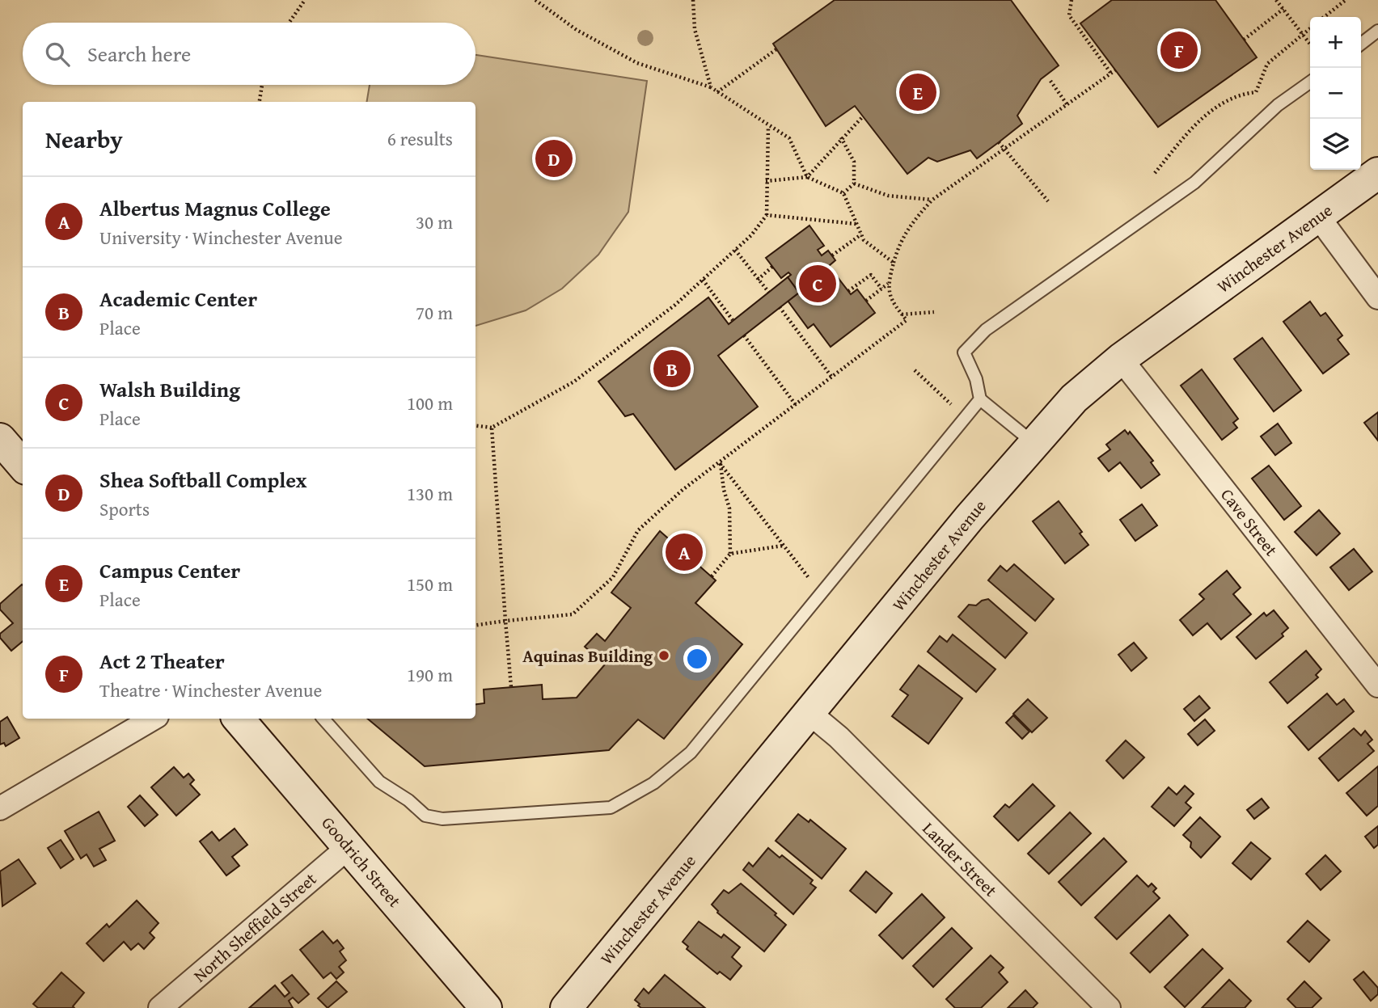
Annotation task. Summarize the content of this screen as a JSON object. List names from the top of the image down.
{
  "streets": {
    "street": [
      "Winchester Avenue",
      "Cave Street",
      "Lander Street",
      "Goodrich Street",
      "North Sheffield Street"
    ]
  },
  "crossings": [
    ["Winchester Avenue", "Cave Street"],
    ["Winchester Avenue", "Lander Street"],
    ["Goodrich Street", "North Sheffield Street"]
  ],
  "places": ["Aquinas Building"],
  "page": {
    "map_buttons": ["+", "−"],
    "search": "Search here",
    "pins": [
      "F",
      "E",
      "D",
      "C",
      "B",
      "A"
    ],
    "heading": ["Nearby", "6 results"],
    "list": [
      {
        "mark": "A",
        "name": "Albertus Magnus College",
        "note": "University · Winchester Avenue",
        "value": "30 m"
      },
      {
        "mark": "B",
        "name": "Academic Center",
        "note": "Place",
        "value": "70 m"
      },
      {
        "mark": "C",
        "name": "Walsh Building",
        "note": "Place",
        "value": "100 m"
      },
      {
        "mark": "D",
        "name": "Shea Softball Complex",
        "note": "Sports",
        "value": "130 m"
      },
      {
        "mark": "E",
        "name": "Campus Center",
        "note": "Place",
        "value": "150 m"
      },
      {
        "mark": "F",
        "name": "Act 2 Theater",
        "note": "Theatre · Winchester Avenue",
        "value": "190 m"
      }
    ]
  }
}
